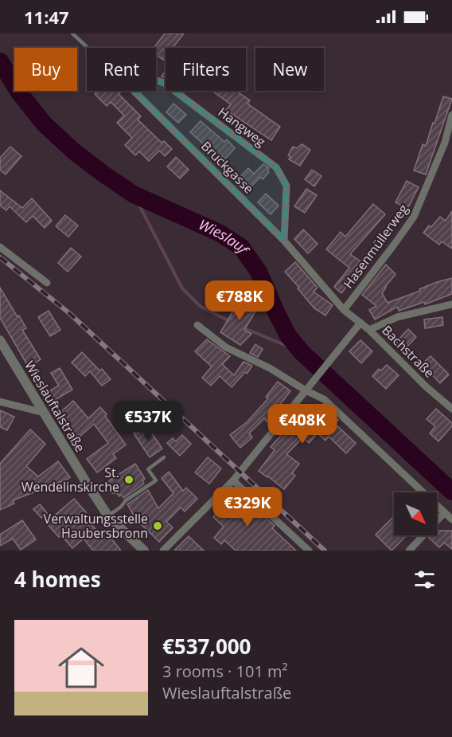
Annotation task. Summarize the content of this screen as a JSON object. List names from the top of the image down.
{
  "streets": {
    "street": [
      "Hangweg",
      "Bruckgasse",
      "Hasenmüllerweg",
      "Bachstraße",
      "Wieslauftalstraße"
    ]
  },
  "crossings": [
    ["Hangweg", "Bruckgasse"],
    ["Bruckgasse", "Hasenmüllerweg"],
    ["Bruckgasse", "Bachstraße"]
  ],
  "water": ["Wieslauf"],
  "places": ["St. Wendelinskirche", "Verwaltungsstelle Haubersbronn"],
  "north": "bottom right",
  "page": {
    "status": "11:47",
    "chip": [
      "Buy",
      "Rent",
      "Filters",
      "New"
    ],
    "price": [
      "€788K",
      "€537K",
      "€408K",
      "€329K"
    ],
    "heading": "4 homes",
    "list": [
      {
        "name": "€537,000",
        "note": "3 rooms · 101 m² · Wieslauftalstraße"
      }
    ]
  }
}
